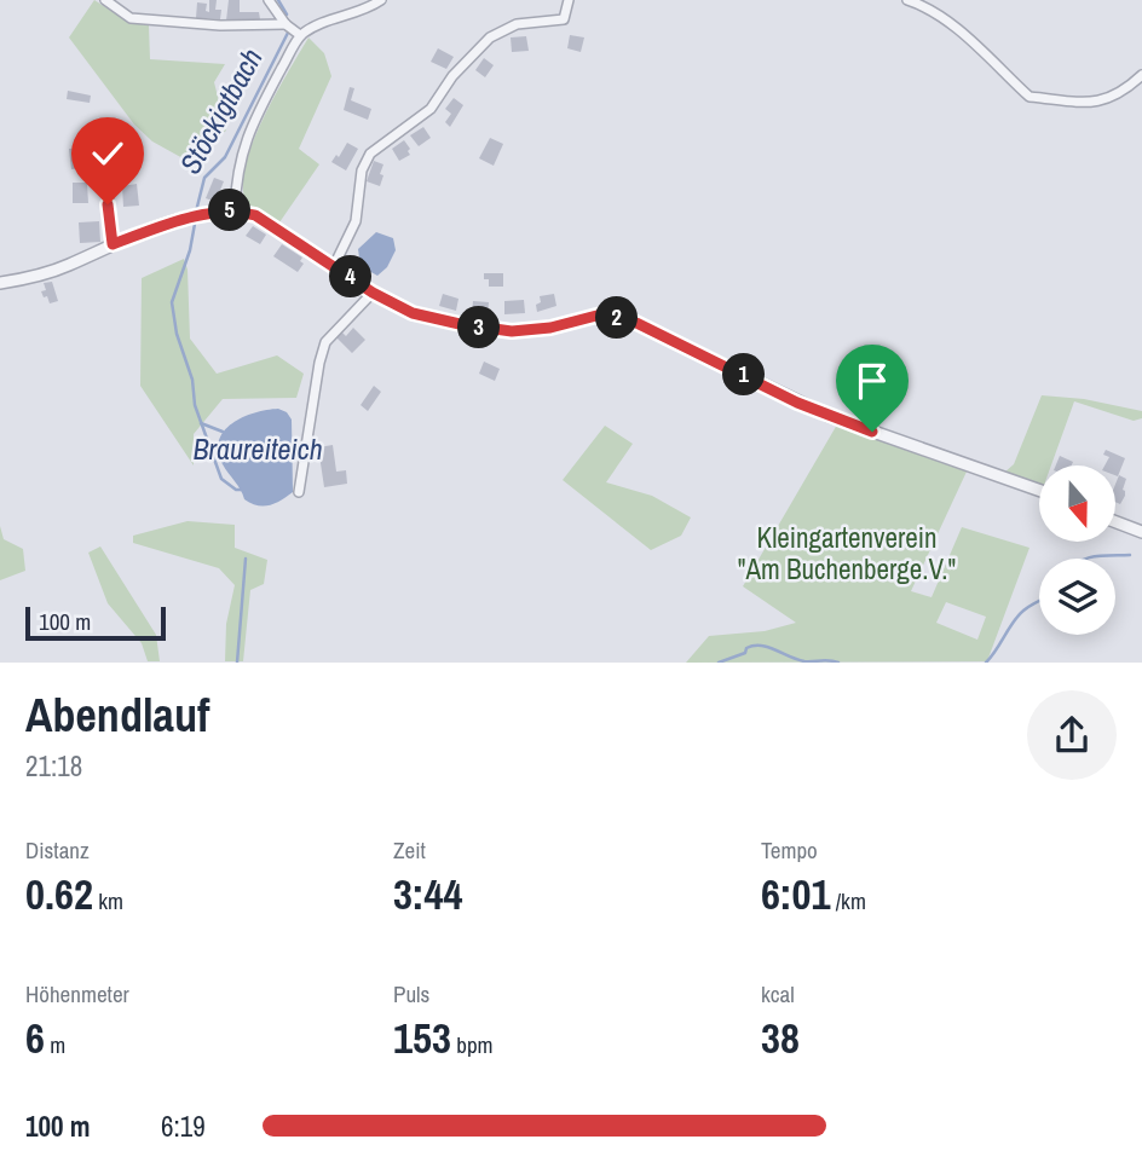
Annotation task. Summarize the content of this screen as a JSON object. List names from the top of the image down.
{
  "water": ["Stöckigtbach", "Braureiteich"],
  "parks": ["Kleingartenverein \"Am Buchenberge.V.\""],
  "scale_bar": "100 m",
  "north": "bottom",
  "page": {
    "pins": [
      "5",
      "4",
      "2",
      "3",
      "1"
    ],
    "scale": "100 m",
    "heading": ["Abendlauf", "21:18"],
    "stats": [
      ["Distanz", "0.62 km"],
      ["Zeit", "3:44"],
      ["Tempo", "6:01 /km"],
      ["Höhenmeter", "6 m"],
      ["Puls", "153 bpm"],
      ["kcal", "38"]
    ],
    "list": [
      {
        "name": "100 m",
        "note": "6:19"
      }
    ]
  }
}
